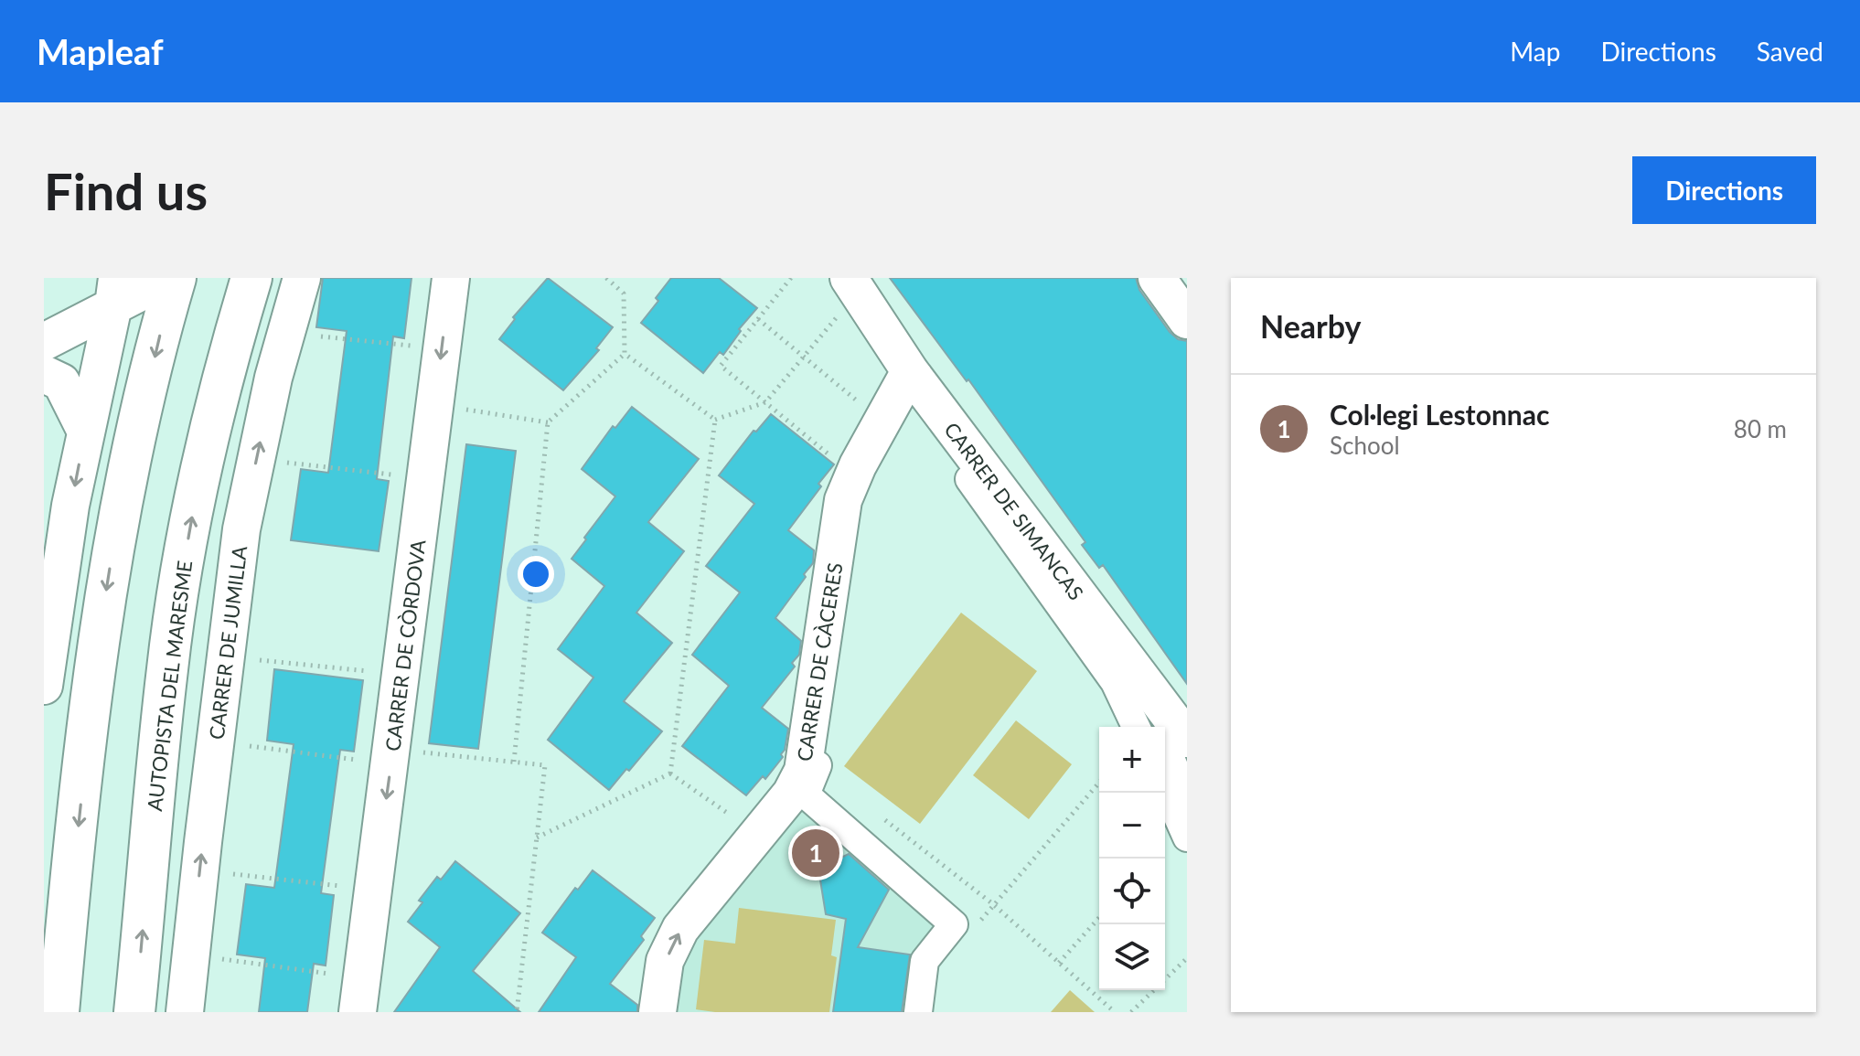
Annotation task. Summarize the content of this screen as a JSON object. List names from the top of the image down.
{
  "streets": {
    "highway": ["AUTOPISTA DEL MARESME"],
    "street": [
      "CARRER DE SIMANCAS",
      "CARRER DE JUMILLA",
      "CARRER DE CÒRDOVA",
      "CARRER DE CÀCERES"
    ]
  },
  "crossings": [
    ["CARRER DE SIMANCAS", "CARRER DE CÀCERES"]
  ],
  "one_way": ["CARRER DE CÒRDOVA", "CARRER DE CÀCERES"],
  "page": {
    "header": "Mapleaf",
    "nav": ["Map", "Directions", "Saved"],
    "buttons": "Directions",
    "title": "Find us",
    "heading": "Nearby",
    "list": [
      {
        "mark": "1",
        "name": "Col·legi Lestonnac",
        "note": "School",
        "value": "80 m"
      }
    ],
    "map_buttons": ["+", "−"],
    "pins": "1"
  }
}
